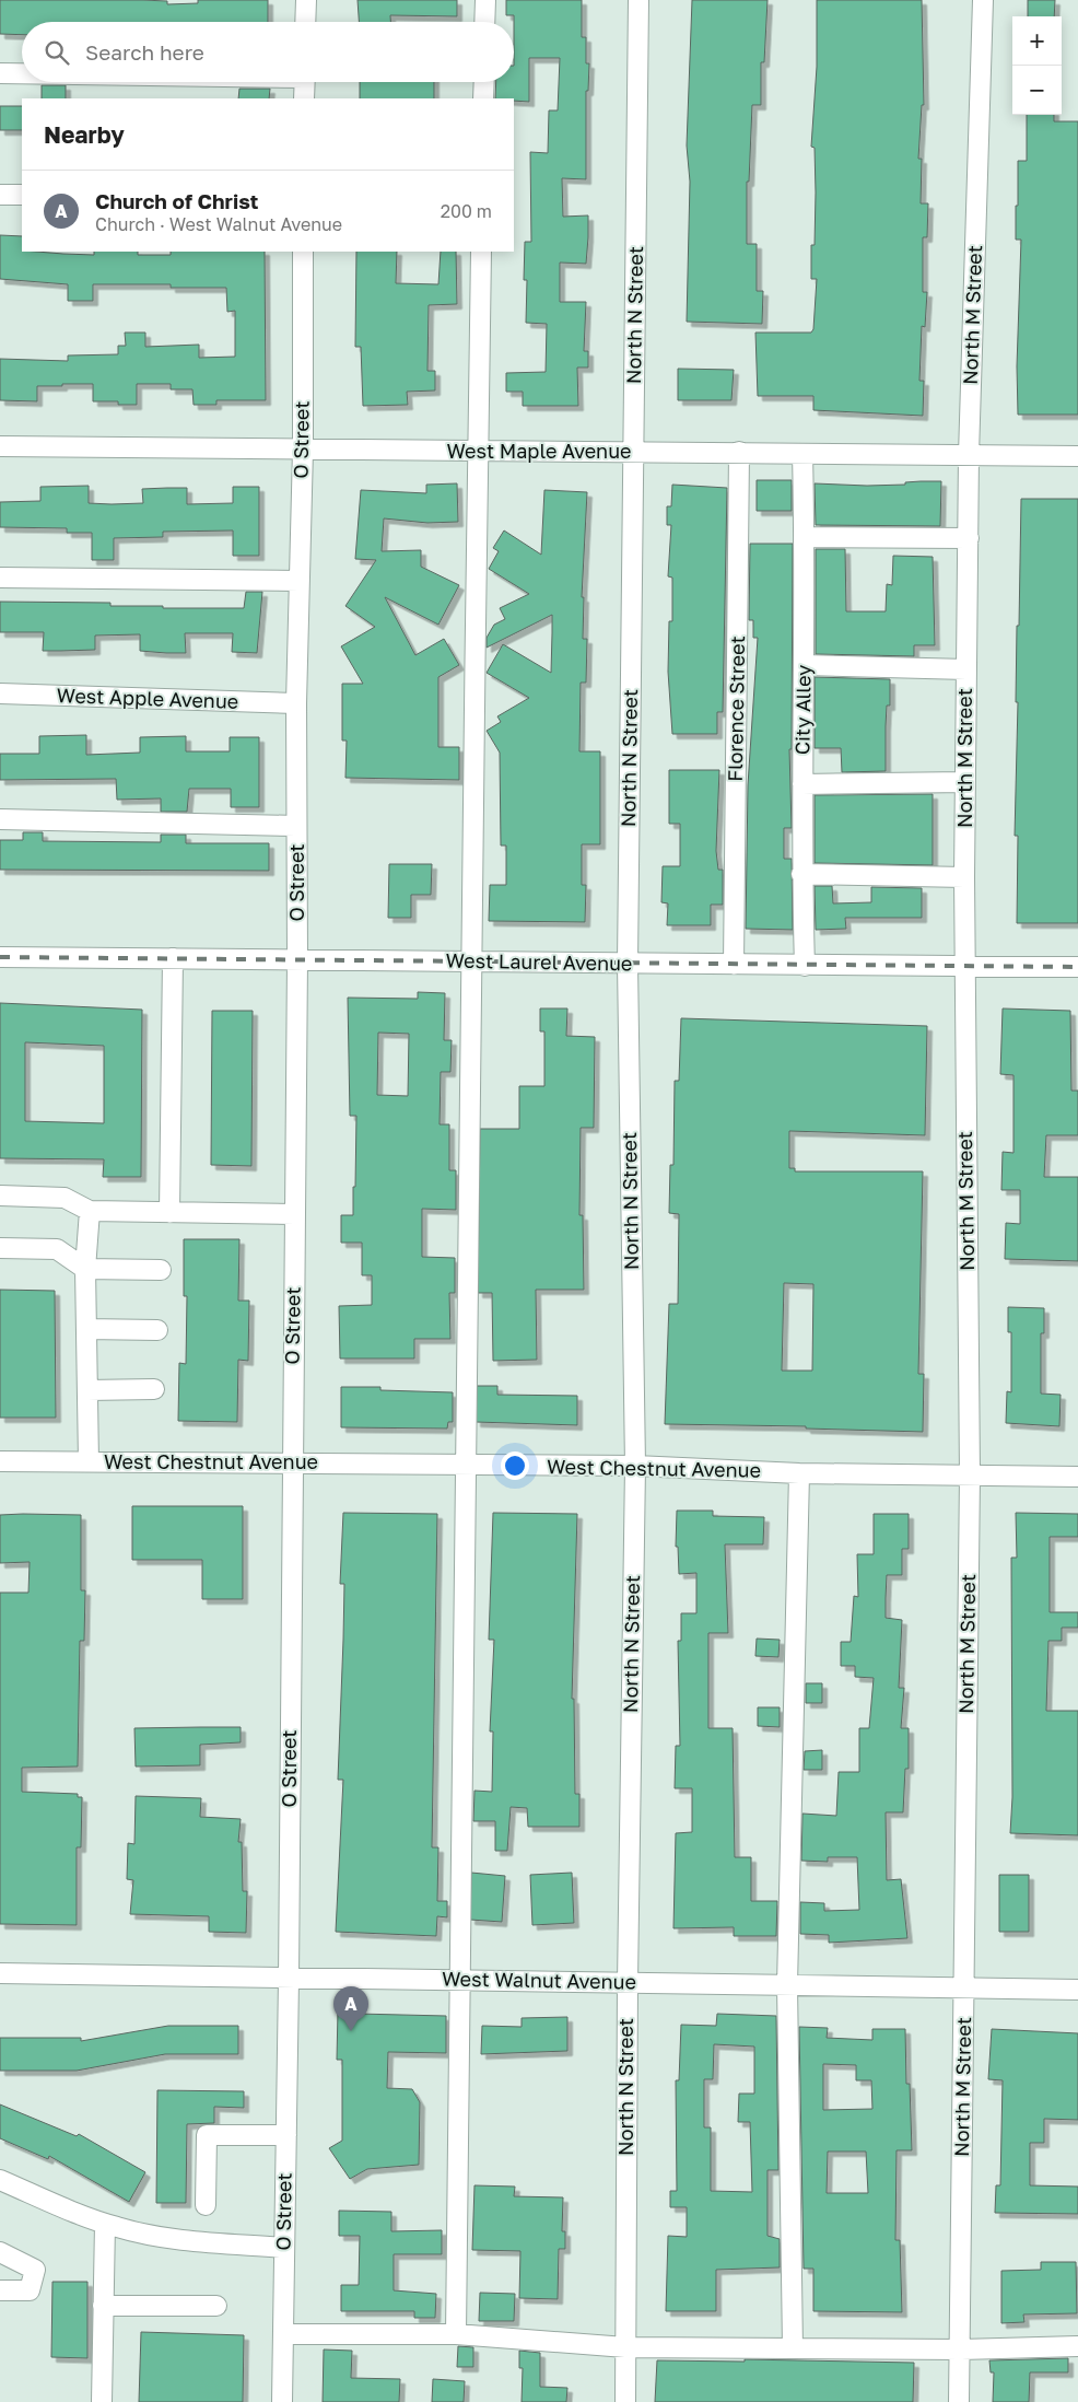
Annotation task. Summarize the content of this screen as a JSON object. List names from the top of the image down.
{
  "streets": {
    "street": [
      "North N Street",
      "North M Street",
      "O Street",
      "West Maple Avenue",
      "West Apple Avenue",
      "Florence Street",
      "City Alley",
      "West Laurel Avenue",
      "West Chestnut Avenue",
      "West Walnut Avenue"
    ]
  },
  "crossings": [
    ["North N Street", "West Maple Avenue"],
    ["North N Street", "West Laurel Avenue"],
    ["North N Street", "West Chestnut Avenue"],
    ["North N Street", "West Walnut Avenue"],
    ["North M Street", "West Maple Avenue"],
    ["North M Street", "West Laurel Avenue"],
    ["North M Street", "West Chestnut Avenue"],
    ["North M Street", "West Walnut Avenue"],
    ["O Street", "West Maple Avenue"],
    ["O Street", "West Apple Avenue"],
    ["O Street", "West Laurel Avenue"],
    ["O Street", "West Chestnut Avenue"],
    ["O Street", "West Walnut Avenue"],
    ["West Maple Avenue", "Florence Street"],
    ["West Maple Avenue", "City Alley"],
    ["Florence Street", "West Laurel Avenue"],
    ["City Alley", "West Laurel Avenue"]
  ],
  "page": {
    "map_buttons": ["+", "−"],
    "search": "Search here",
    "heading": "Nearby",
    "list": [
      {
        "mark": "A",
        "name": "Church of Christ",
        "note": "Church · West Walnut Avenue",
        "value": "200 m"
      }
    ],
    "pins": "A"
  }
}
